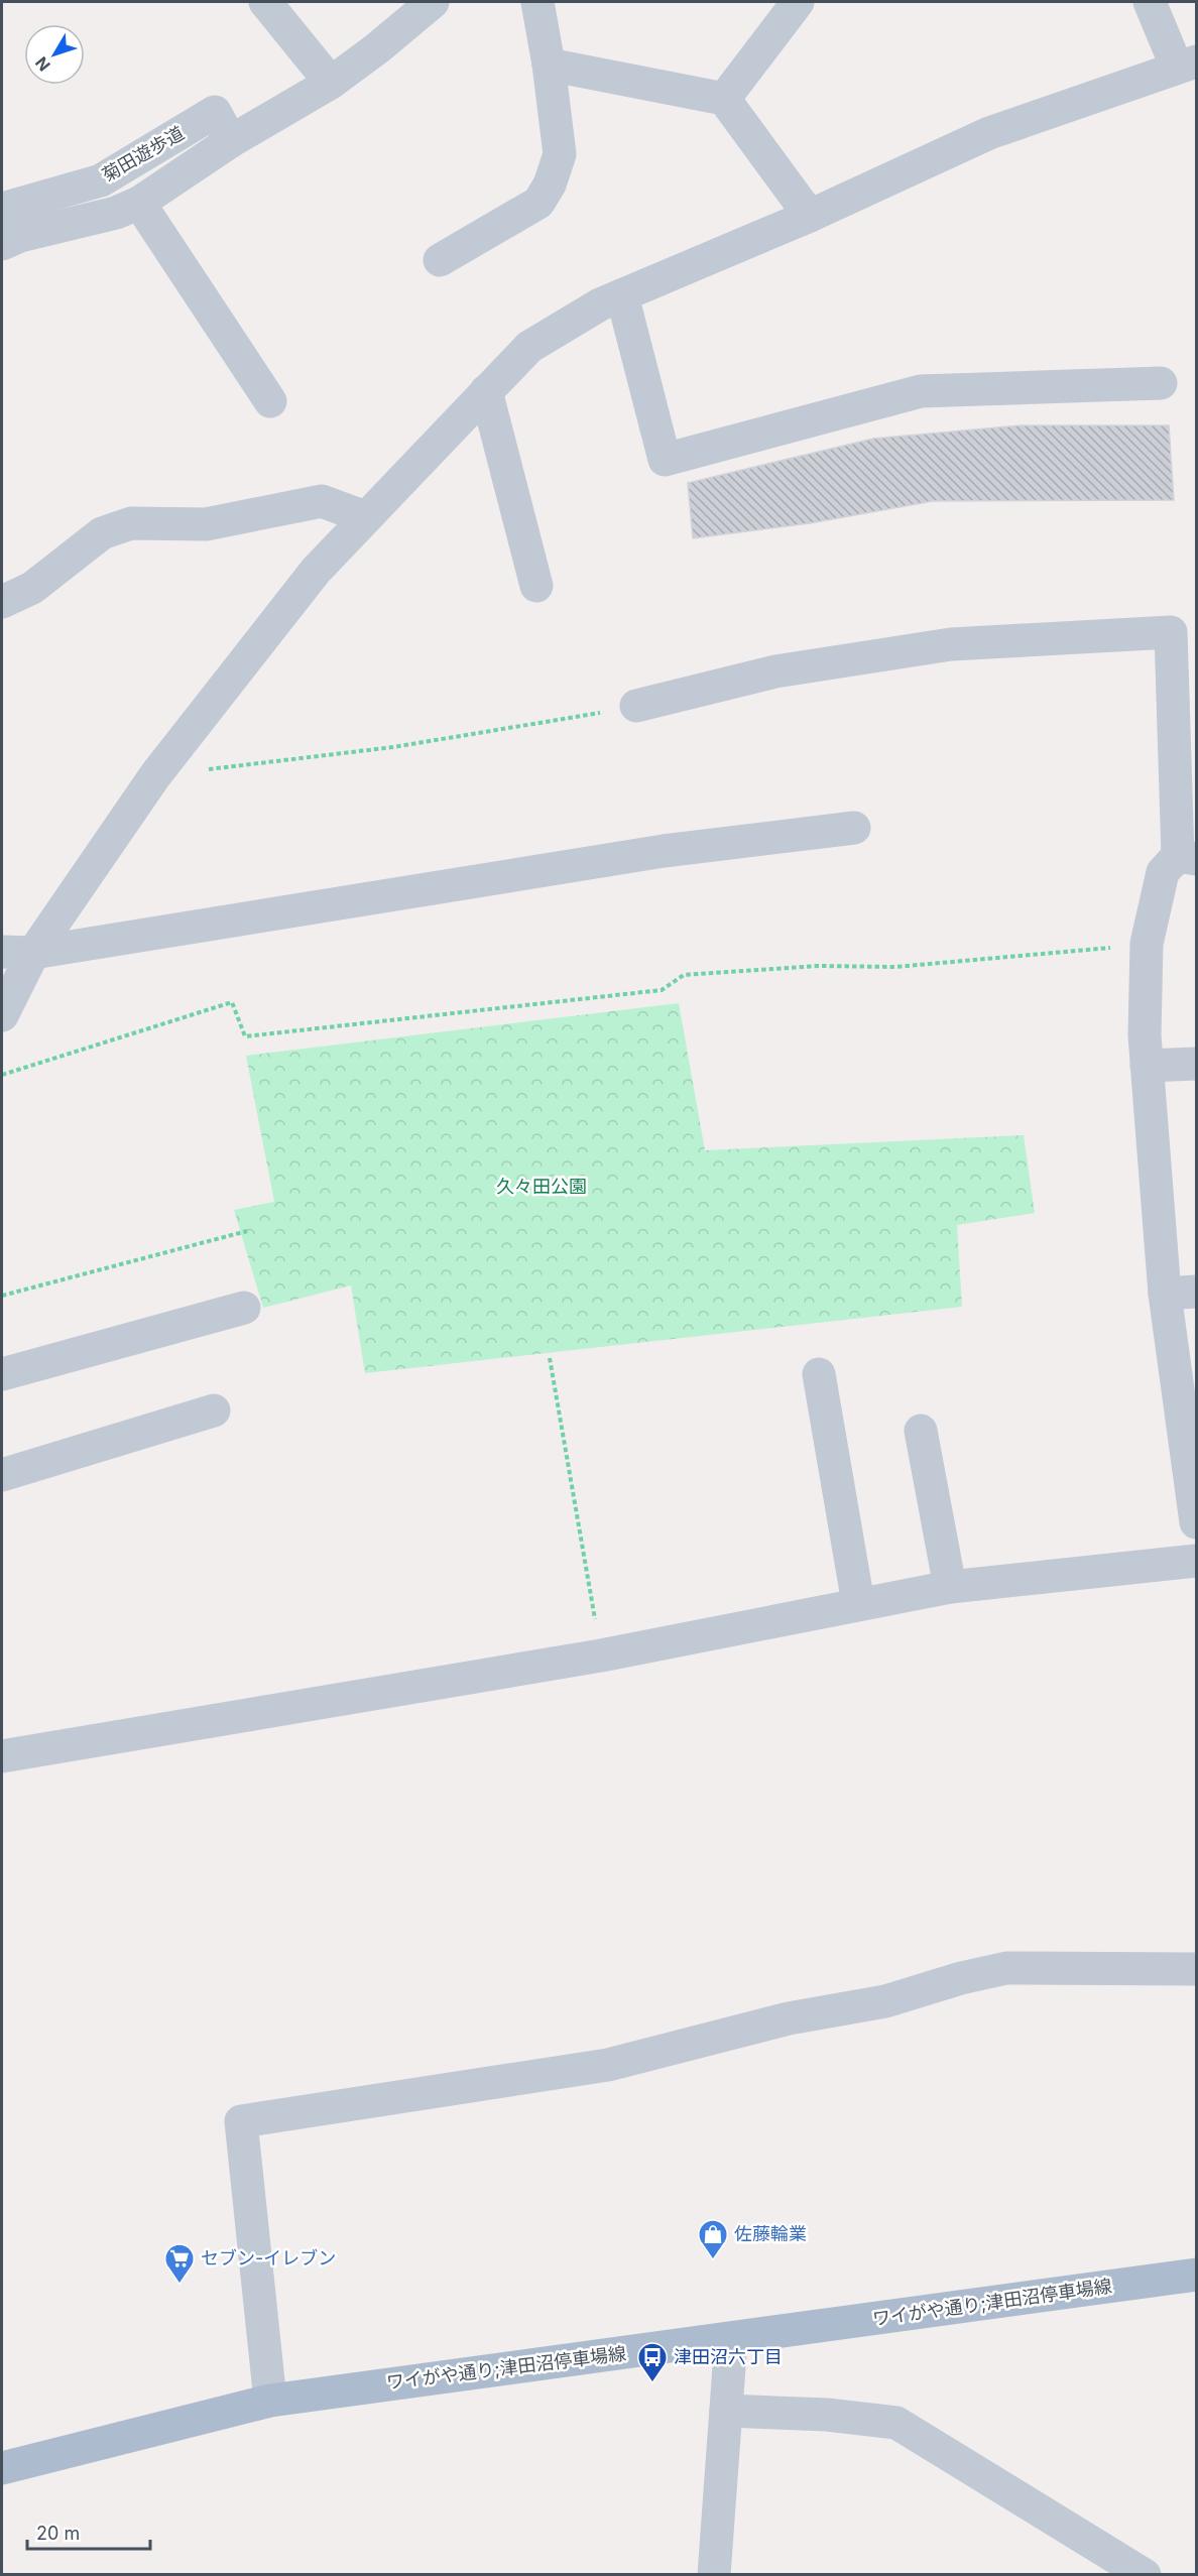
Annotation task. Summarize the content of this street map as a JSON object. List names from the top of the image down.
{
  "streets": {
    "main road": ["ワイがや通り;津田沼停車場線"],
    "street": ["菊田遊歩道"]
  },
  "parks": ["久々田公園"],
  "places": {
    "shop": ["佐藤輪業"],
    "supermarket": ["セブン-イレブン"],
    "bus stop": ["津田沼六丁目"]
  },
  "scale_bar": "20 m",
  "north": "bottom left"
}
